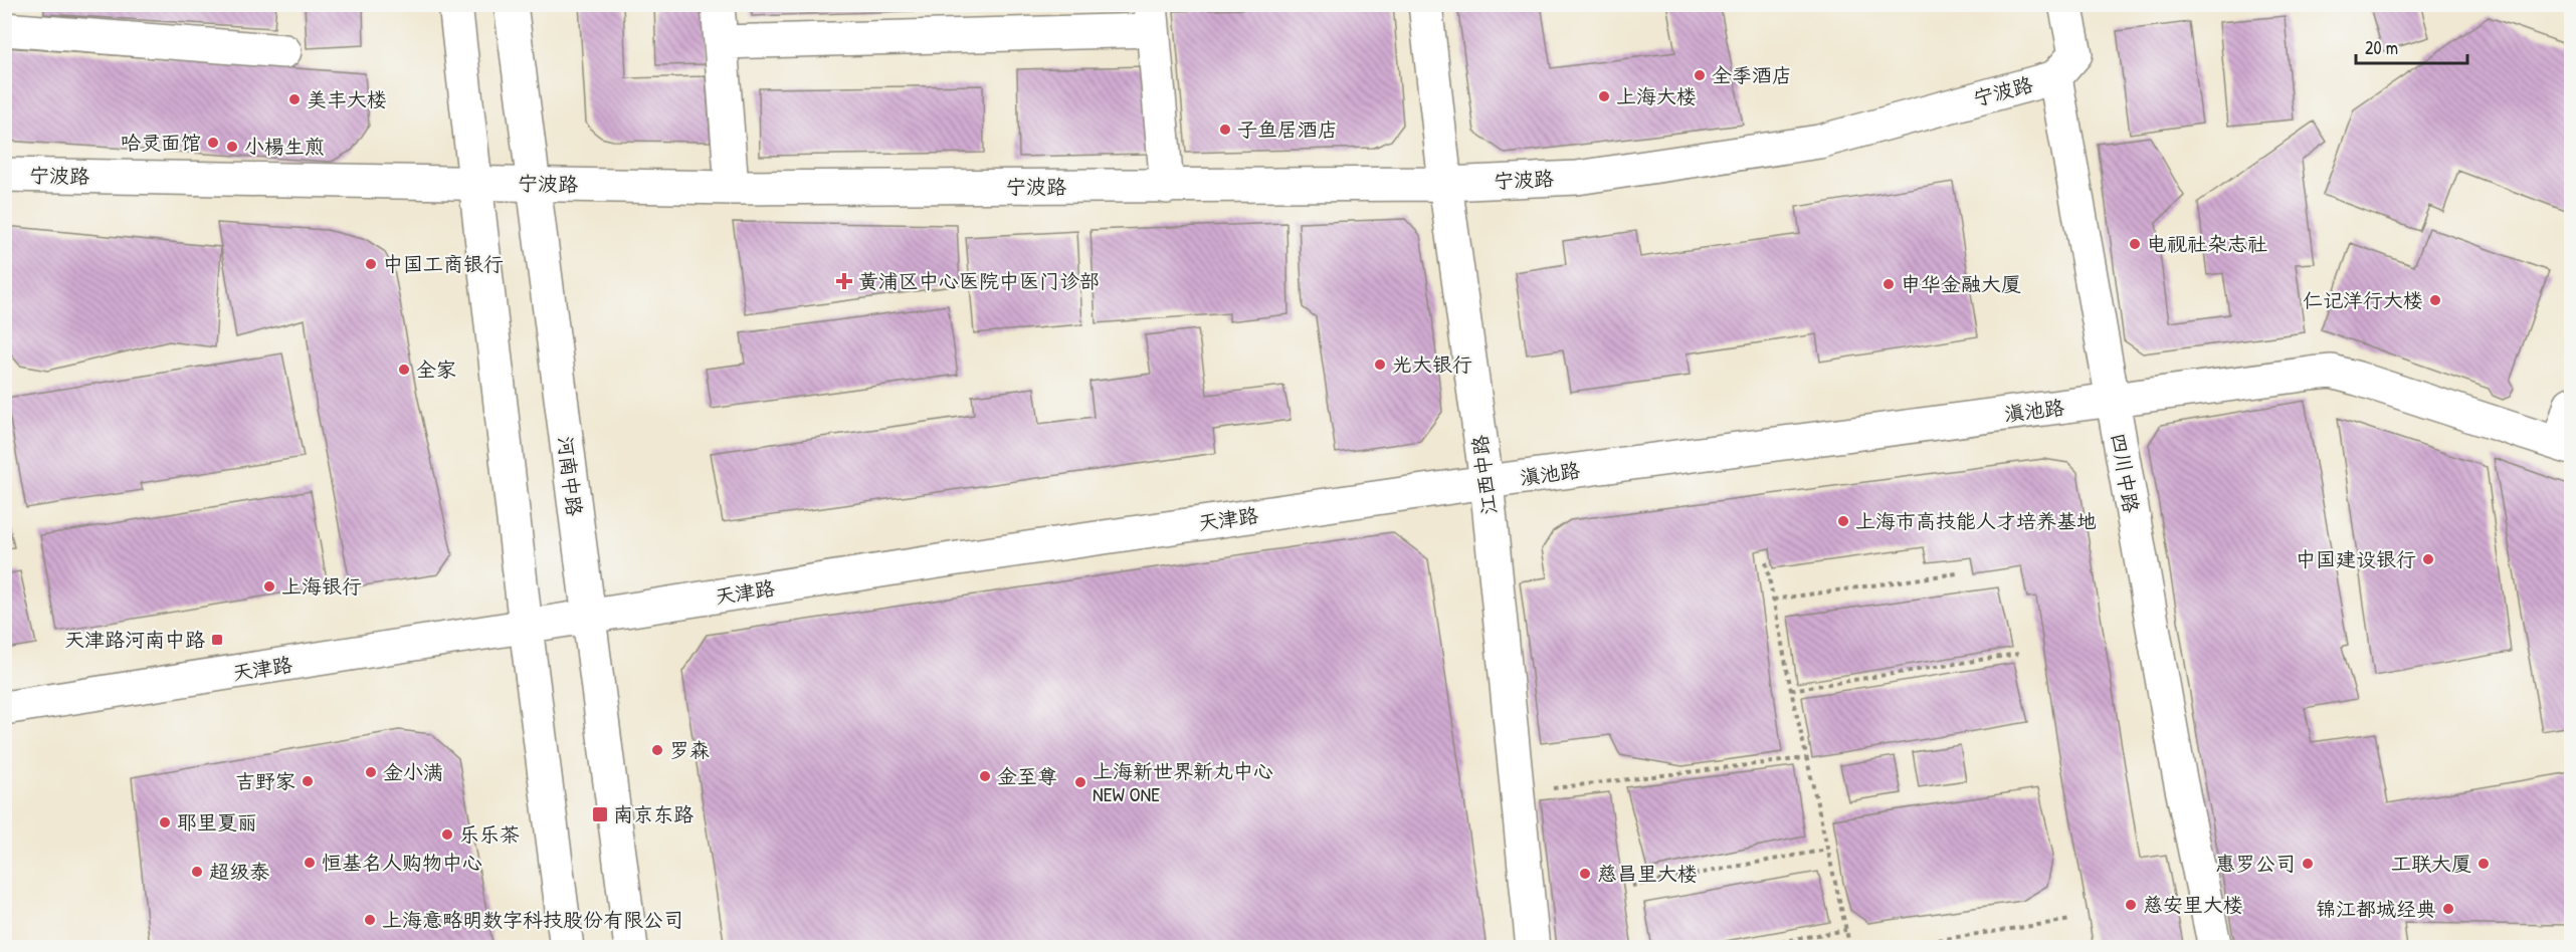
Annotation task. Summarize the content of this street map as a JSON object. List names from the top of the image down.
{
  "streets": {
    "street": [
      "宁波路",
      "滇池路",
      "四川中路",
      "江西中路",
      "河南中路",
      "天津路"
    ]
  },
  "crossings": [
    ["宁波路", "四川中路"],
    ["宁波路", "江西中路"],
    ["宁波路", "河南中路"],
    ["滇池路", "四川中路"],
    ["滇池路", "江西中路"],
    ["滇池路", "天津路"],
    ["江西中路", "天津路"],
    ["河南中路", "天津路"]
  ],
  "places": {
    "other": [
      "全季酒店",
      "上海大楼",
      "美丰大楼",
      "子鱼居酒店",
      "哈灵面馆",
      "小楊生煎",
      "电视社杂志社",
      "中国工商银行",
      "申华金融大厦",
      "仁记洋行大楼",
      "光大银行",
      "全家",
      "上海市高技能人才培养基地",
      "中国建设银行",
      "上海银行",
      "罗森",
      "金小满",
      "金至尊",
      "吉野家",
      "上海新世界新丸中心 NEW ONE",
      "耶里夏丽",
      "乐乐茶",
      "恒基名人购物中心",
      "惠罗公司",
      "工联大厦",
      "超级泰",
      "慈昌里大楼",
      "慈安里大楼",
      "锦江都城经典",
      "上海意略明数字科技股份有限公司"
    ],
    "health": ["黄浦区中心医院中医门诊部"],
    "transit": ["天津路河南中路", "南京东路"]
  },
  "scale_bar": "20 m"
}
